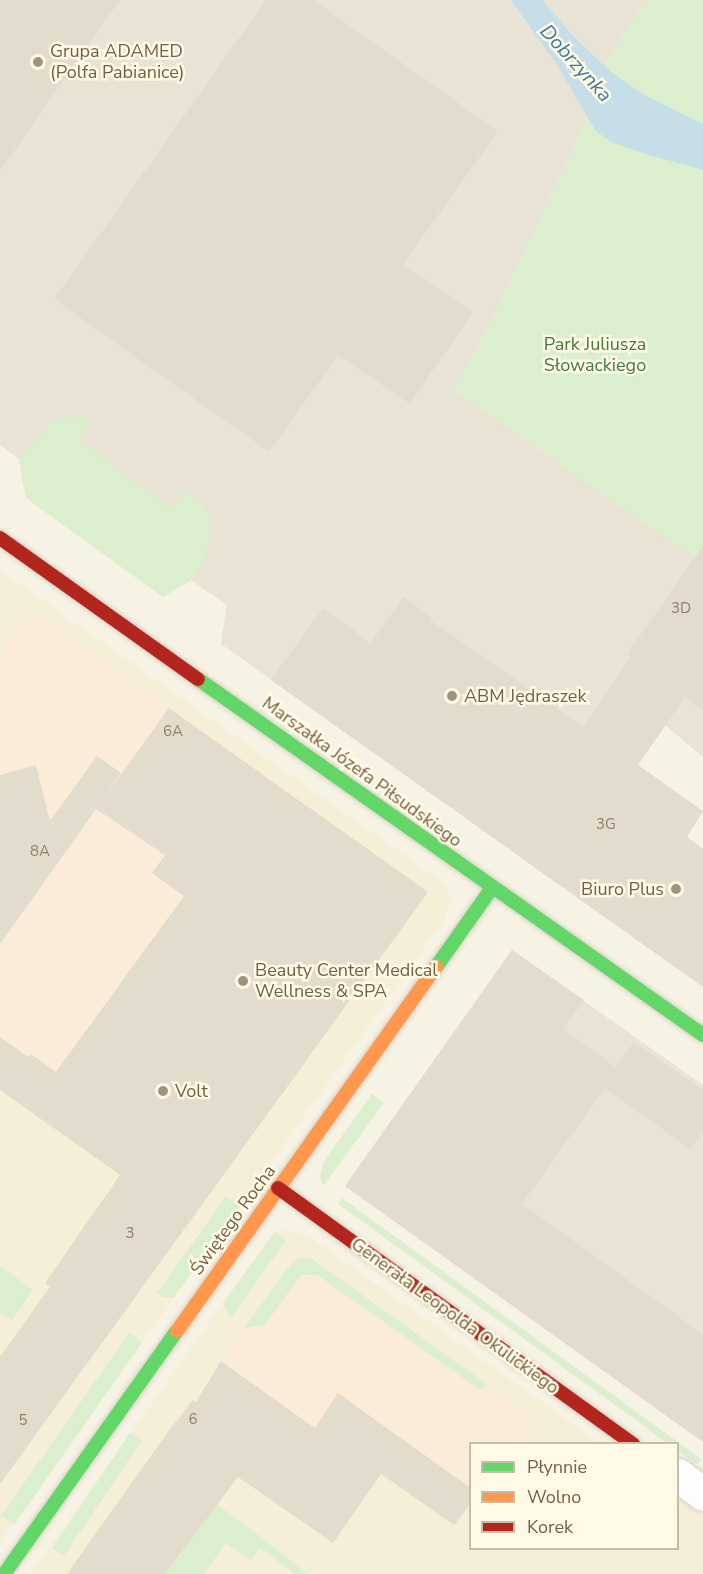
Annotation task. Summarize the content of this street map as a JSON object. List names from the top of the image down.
{
  "streets": {
    "street": ["Marszałka Józefa Piłsudskiego", "Świętego Rocha", "Generała Leopolda Okulickiego"]
  },
  "crossings": [
    ["Marszałka Józefa Piłsudskiego", "Świętego Rocha"],
    ["Świętego Rocha", "Generała Leopolda Okulickiego"]
  ],
  "water": ["Dobrzynka"],
  "parks": ["Park Juliusza Słowackiego"],
  "places": [
    "Grupa ADAMED (Polfa Pabianice)",
    "ABM Jędraszek",
    "Biuro Plus",
    "Beauty Center Medical Wellness & SPA",
    "Volt"
  ],
  "house_numbers": [
    "3D",
    "6A",
    "3G",
    "8A",
    "3",
    "6",
    "5"
  ],
  "legend": ["Płynnie", "Wolno", "Korek"]
}
